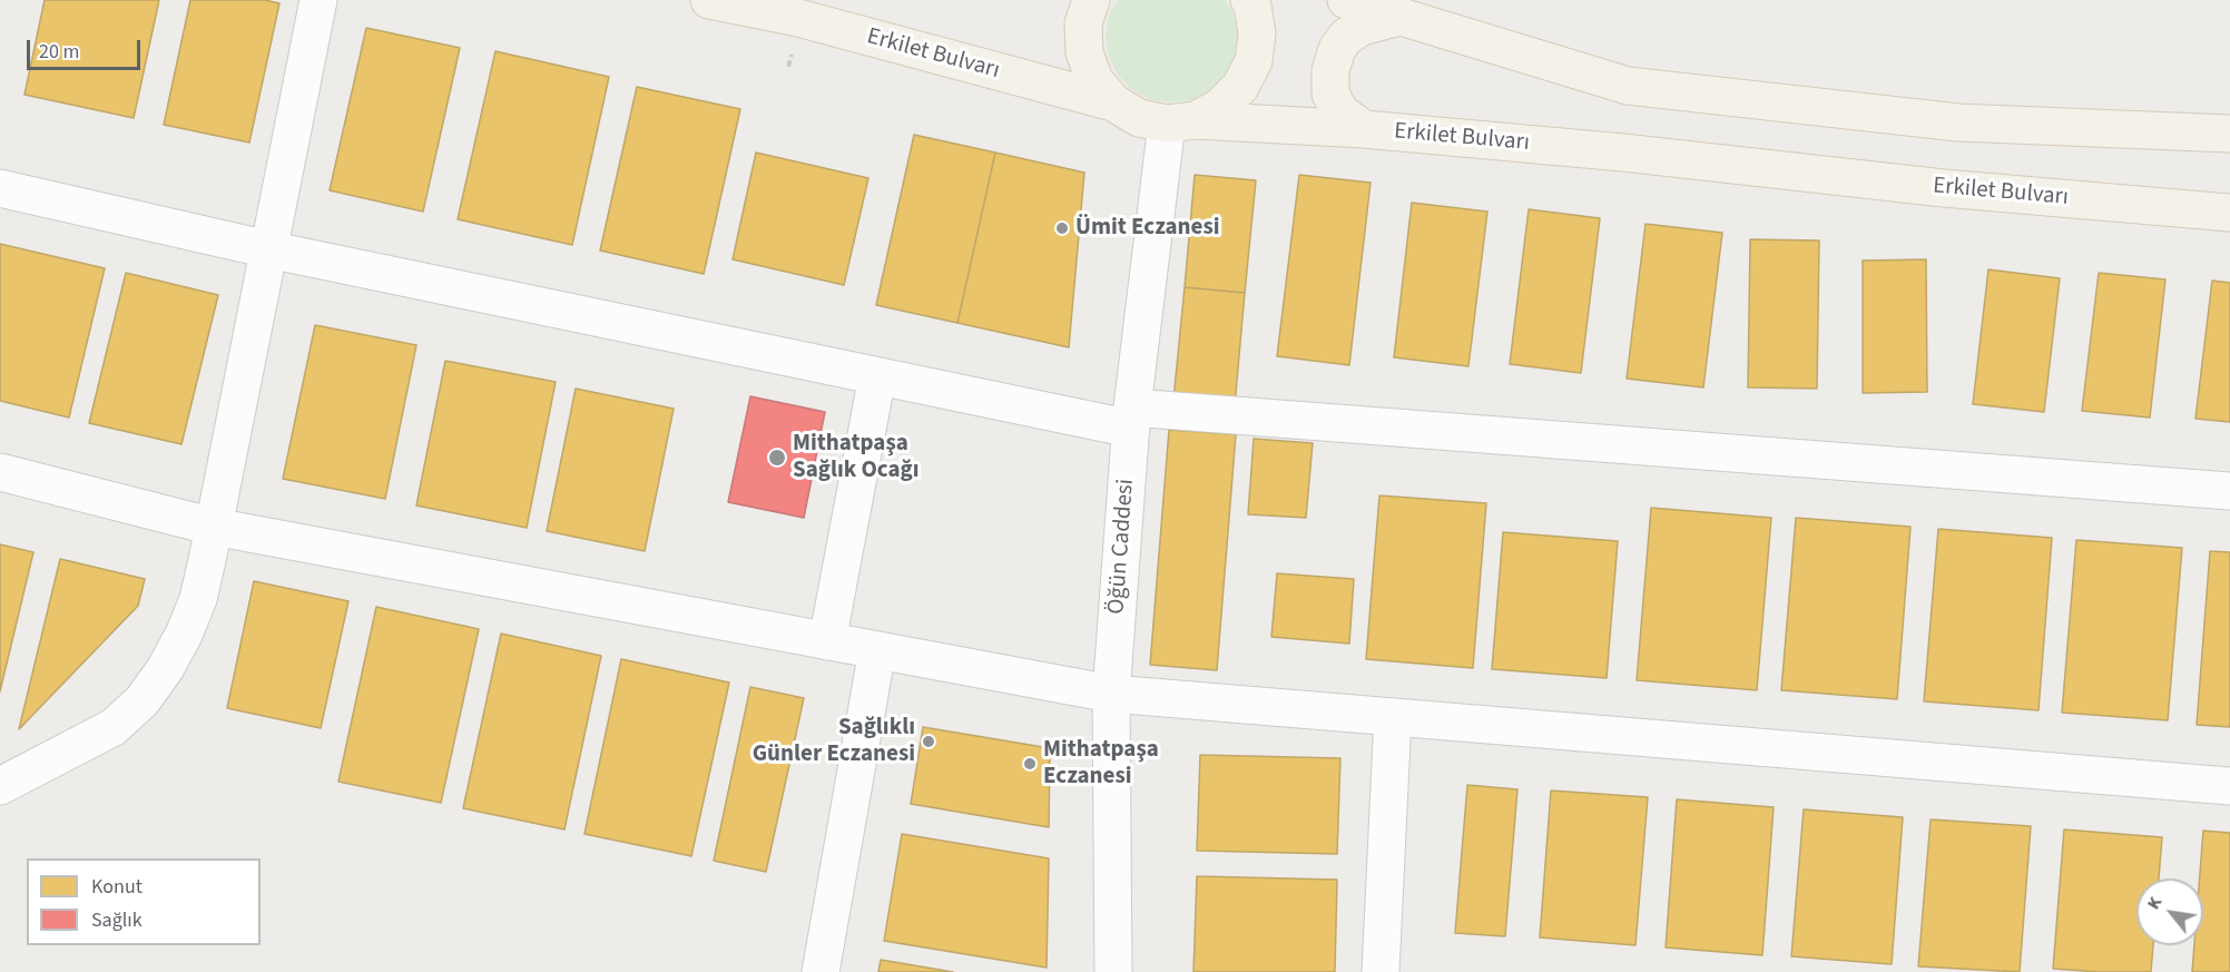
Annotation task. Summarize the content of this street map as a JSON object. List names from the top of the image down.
{
  "streets": {
    "main road": ["Erkilet Bulvarı"],
    "street": ["Öğün Caddesi"]
  },
  "crossings": [
    ["Erkilet Bulvarı", "Öğün Caddesi"]
  ],
  "places": [
    "Ümit Eczanesi",
    "Mithatpaşa Sağlık Ocağı",
    "Sağlıklı Günler Eczanesi",
    "Mithatpaşa Eczanesi"
  ],
  "legend": ["Konut", "Sağlık"],
  "scale_bar": "20 m",
  "north": "top left"
}
